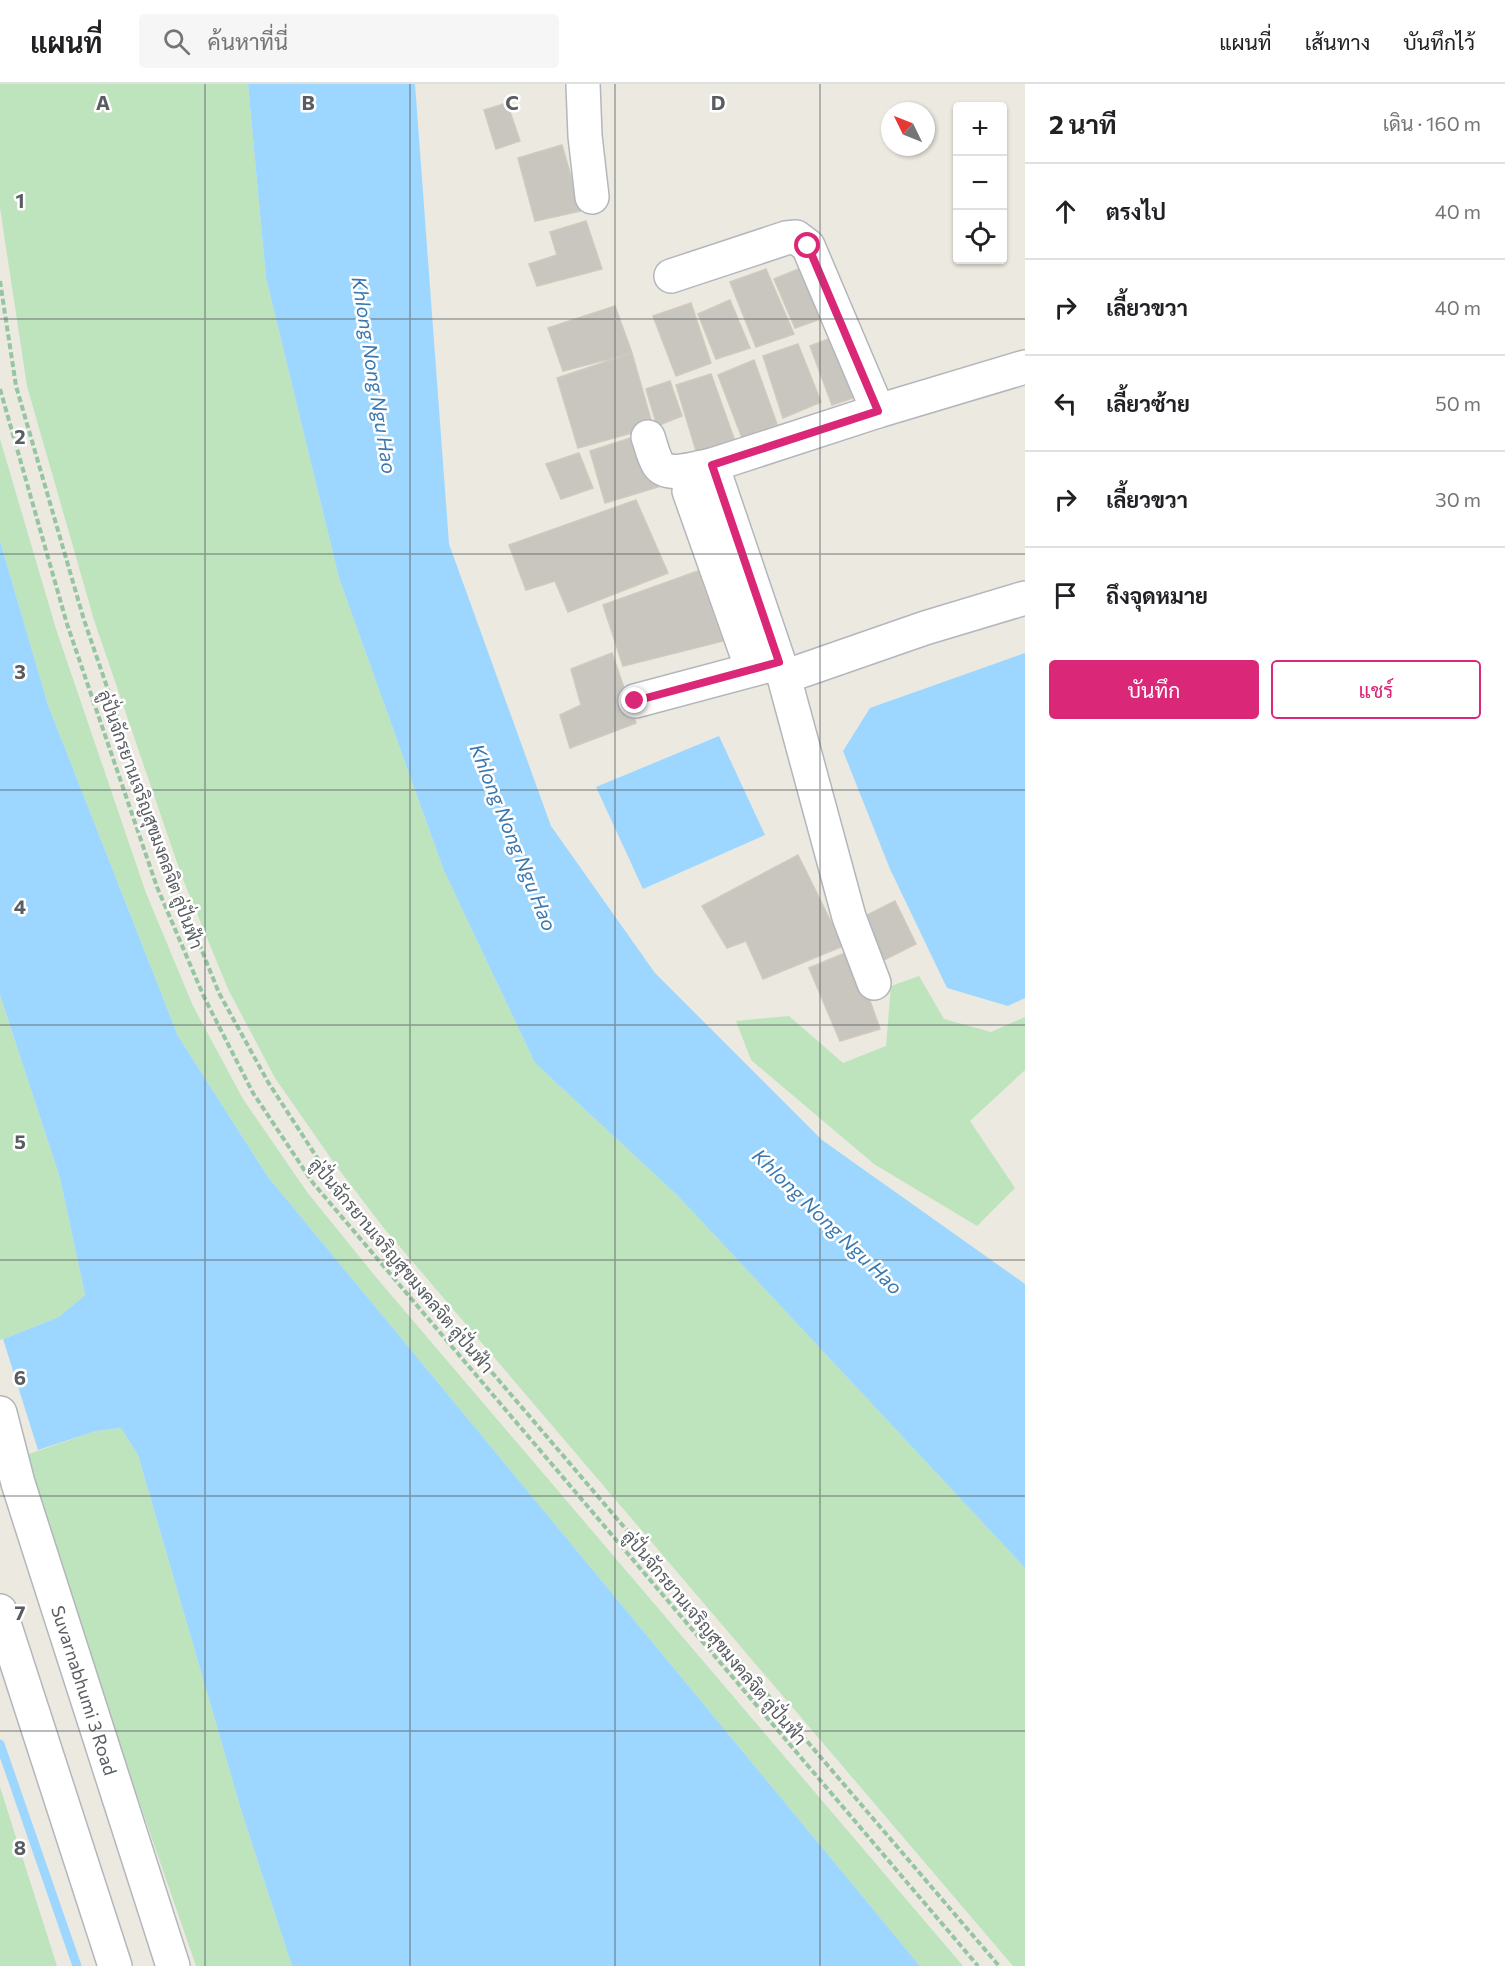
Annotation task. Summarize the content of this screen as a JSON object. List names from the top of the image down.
{
  "streets": {
    "street": ["Suvarnabhumi 3 Road"],
    "path": ["ลู่ปั่นจักรยานเจริญสุขมงคลจิต ลู่ปั่นฟ้า"]
  },
  "water": ["Khlong Nong Ngu Hao"],
  "north": "top left",
  "page": {
    "header": "แผนที่",
    "search": "ค้นหาที่นี่",
    "nav": ["แผนที่", "เส้นทาง", "บันทึกไว้"],
    "heading": ["2 นาที", "เดิน · 160 m"],
    "map_buttons": ["+", "−"],
    "list": [
      ["ตรงไป", "40 m"],
      ["เลี้ยวขวา", "40 m"],
      ["เลี้ยวซ้าย", "50 m"],
      ["เลี้ยวขวา", "30 m"],
      "ถึงจุดหมาย"
    ],
    "buttons": ["บันทึก", "แชร์"]
  },
  "grid": {
    "columns": [
      "A",
      "B",
      "C",
      "D"
    ],
    "rows": [
      "1",
      "2",
      "3",
      "4",
      "5",
      "6",
      "7",
      "8"
    ]
  }
}
